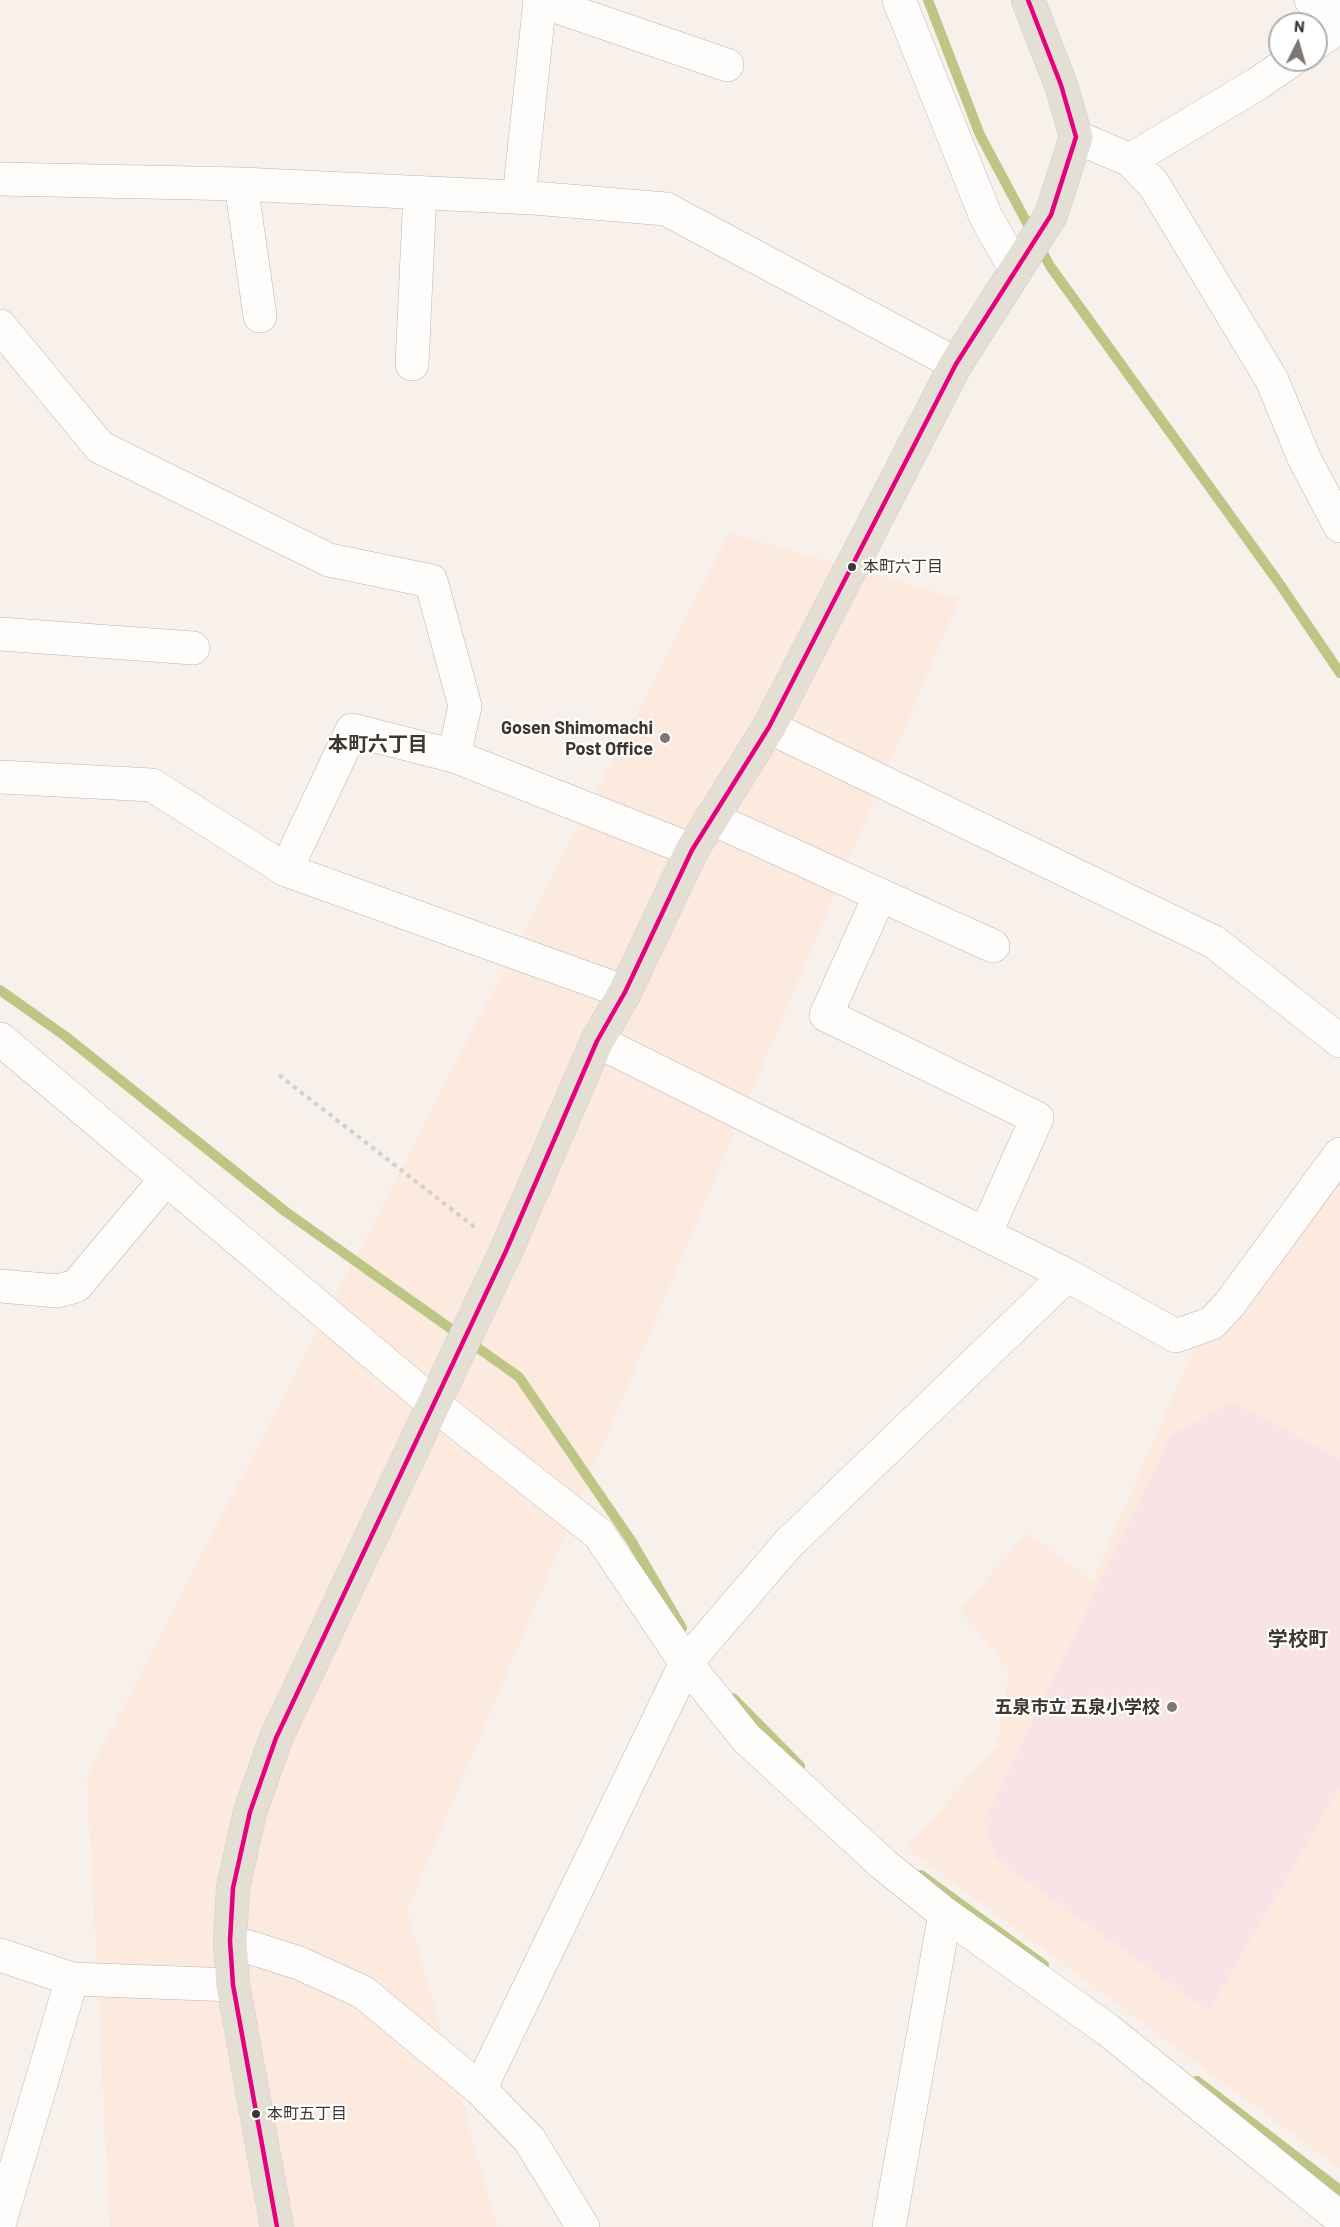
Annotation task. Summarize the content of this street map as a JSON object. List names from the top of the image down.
{
  "districts": ["本町六丁目", "学校町"],
  "places": [
    "本町六丁目",
    "Gosen Shimomachi Post Office",
    "五泉市立 五泉小学校",
    "本町五丁目"
  ],
  "north": "top"
}
